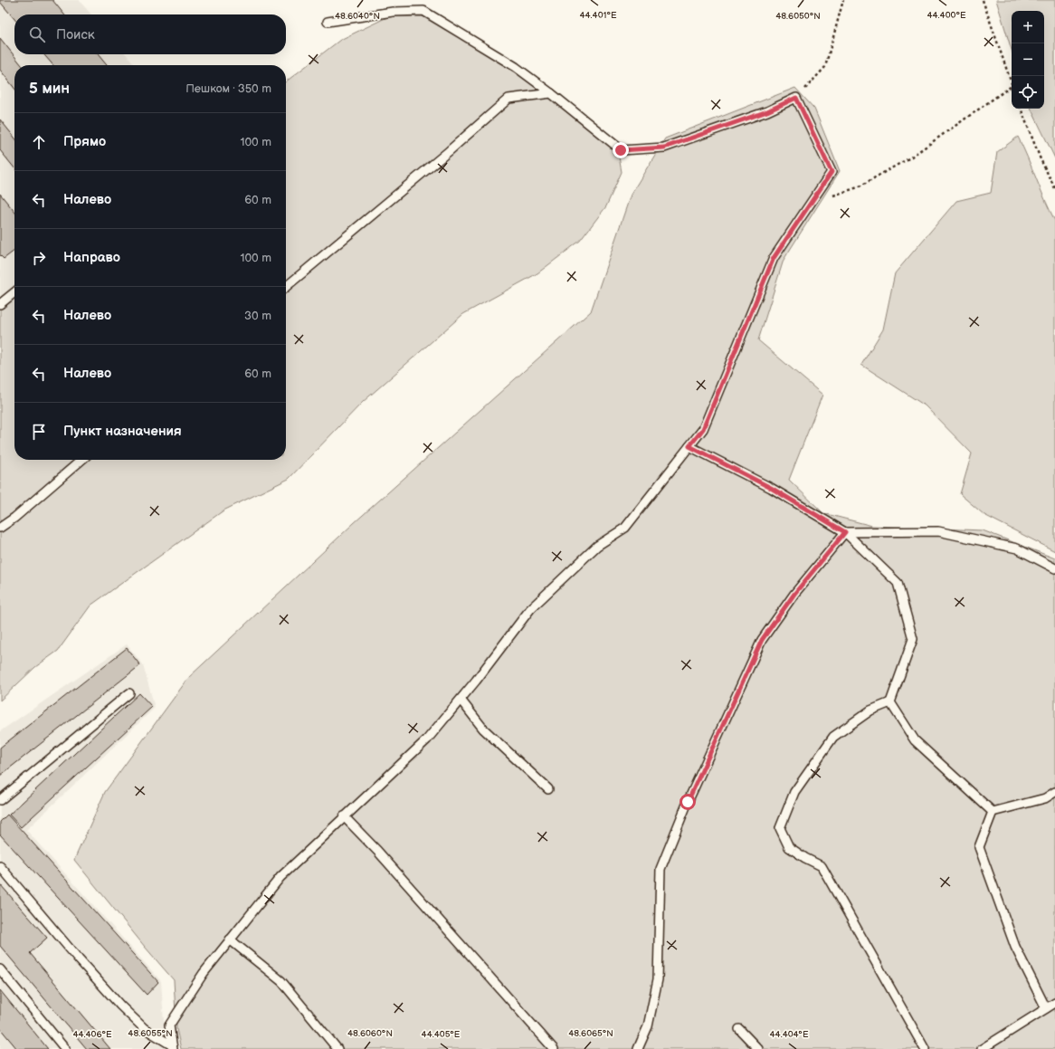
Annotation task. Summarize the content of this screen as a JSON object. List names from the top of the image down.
{
  "page": {
    "map_buttons": ["+", "−"],
    "search": "Поиск",
    "heading": ["5 мин", "Пешком · 350 m"],
    "list": [
      ["Прямо", "100 m"],
      ["Налево", "60 m"],
      ["Направо", "100 m"],
      ["Налево", "30 m"],
      ["Налево", "60 m"],
      "Пункт назначения"
    ]
  },
  "coordinates": [
    "44.401°E",
    "44.400°E",
    "48.6040°N",
    "48.6050°N",
    "48.6055°N",
    "48.6060°N",
    "48.6065°N",
    "44.406°E",
    "44.405°E",
    "44.404°E"
  ]
}
